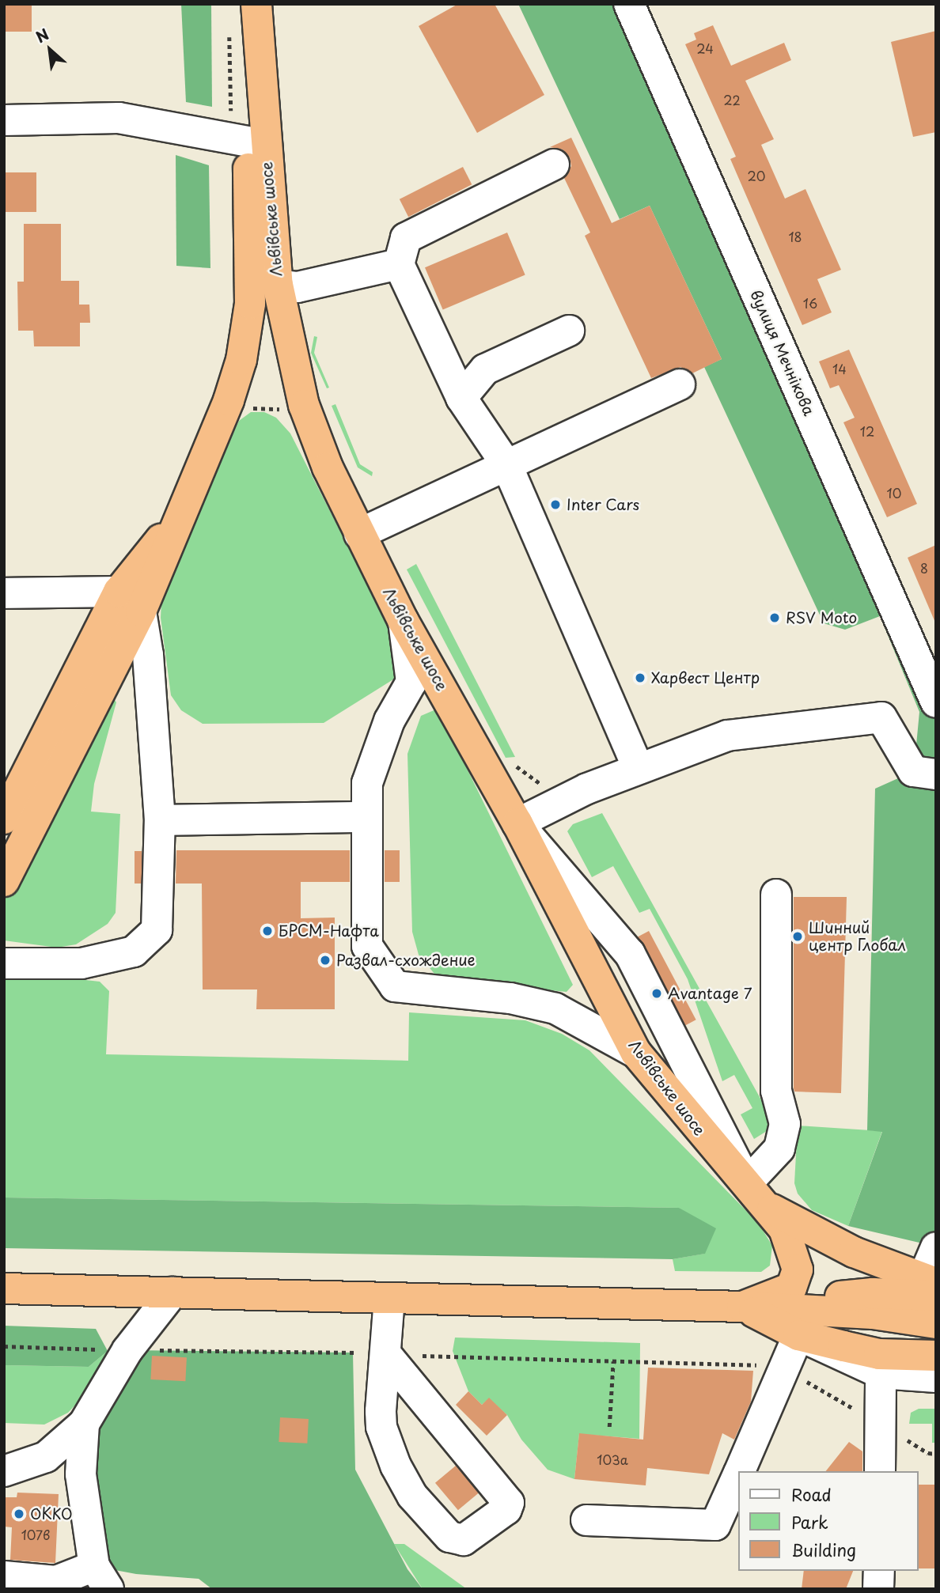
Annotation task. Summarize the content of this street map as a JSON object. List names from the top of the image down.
{
  "streets": {
    "highway": ["Львівське шосе"],
    "street": ["вулиця Мечнікова"]
  },
  "places": [
    "Inter Cars",
    "RSV Moto",
    "Харвест Центр",
    "БРСМ-Нафта",
    "Шинний центр Глобал",
    "Развал-схождение",
    "Avantage 7",
    "ОККО"
  ],
  "house_numbers": [
    "24",
    "22",
    "20",
    "18",
    "16",
    "14",
    "12",
    "10",
    "8",
    "103а",
    "107в"
  ],
  "legend": ["Road", "Park", "Building"],
  "north": "top left"
}
